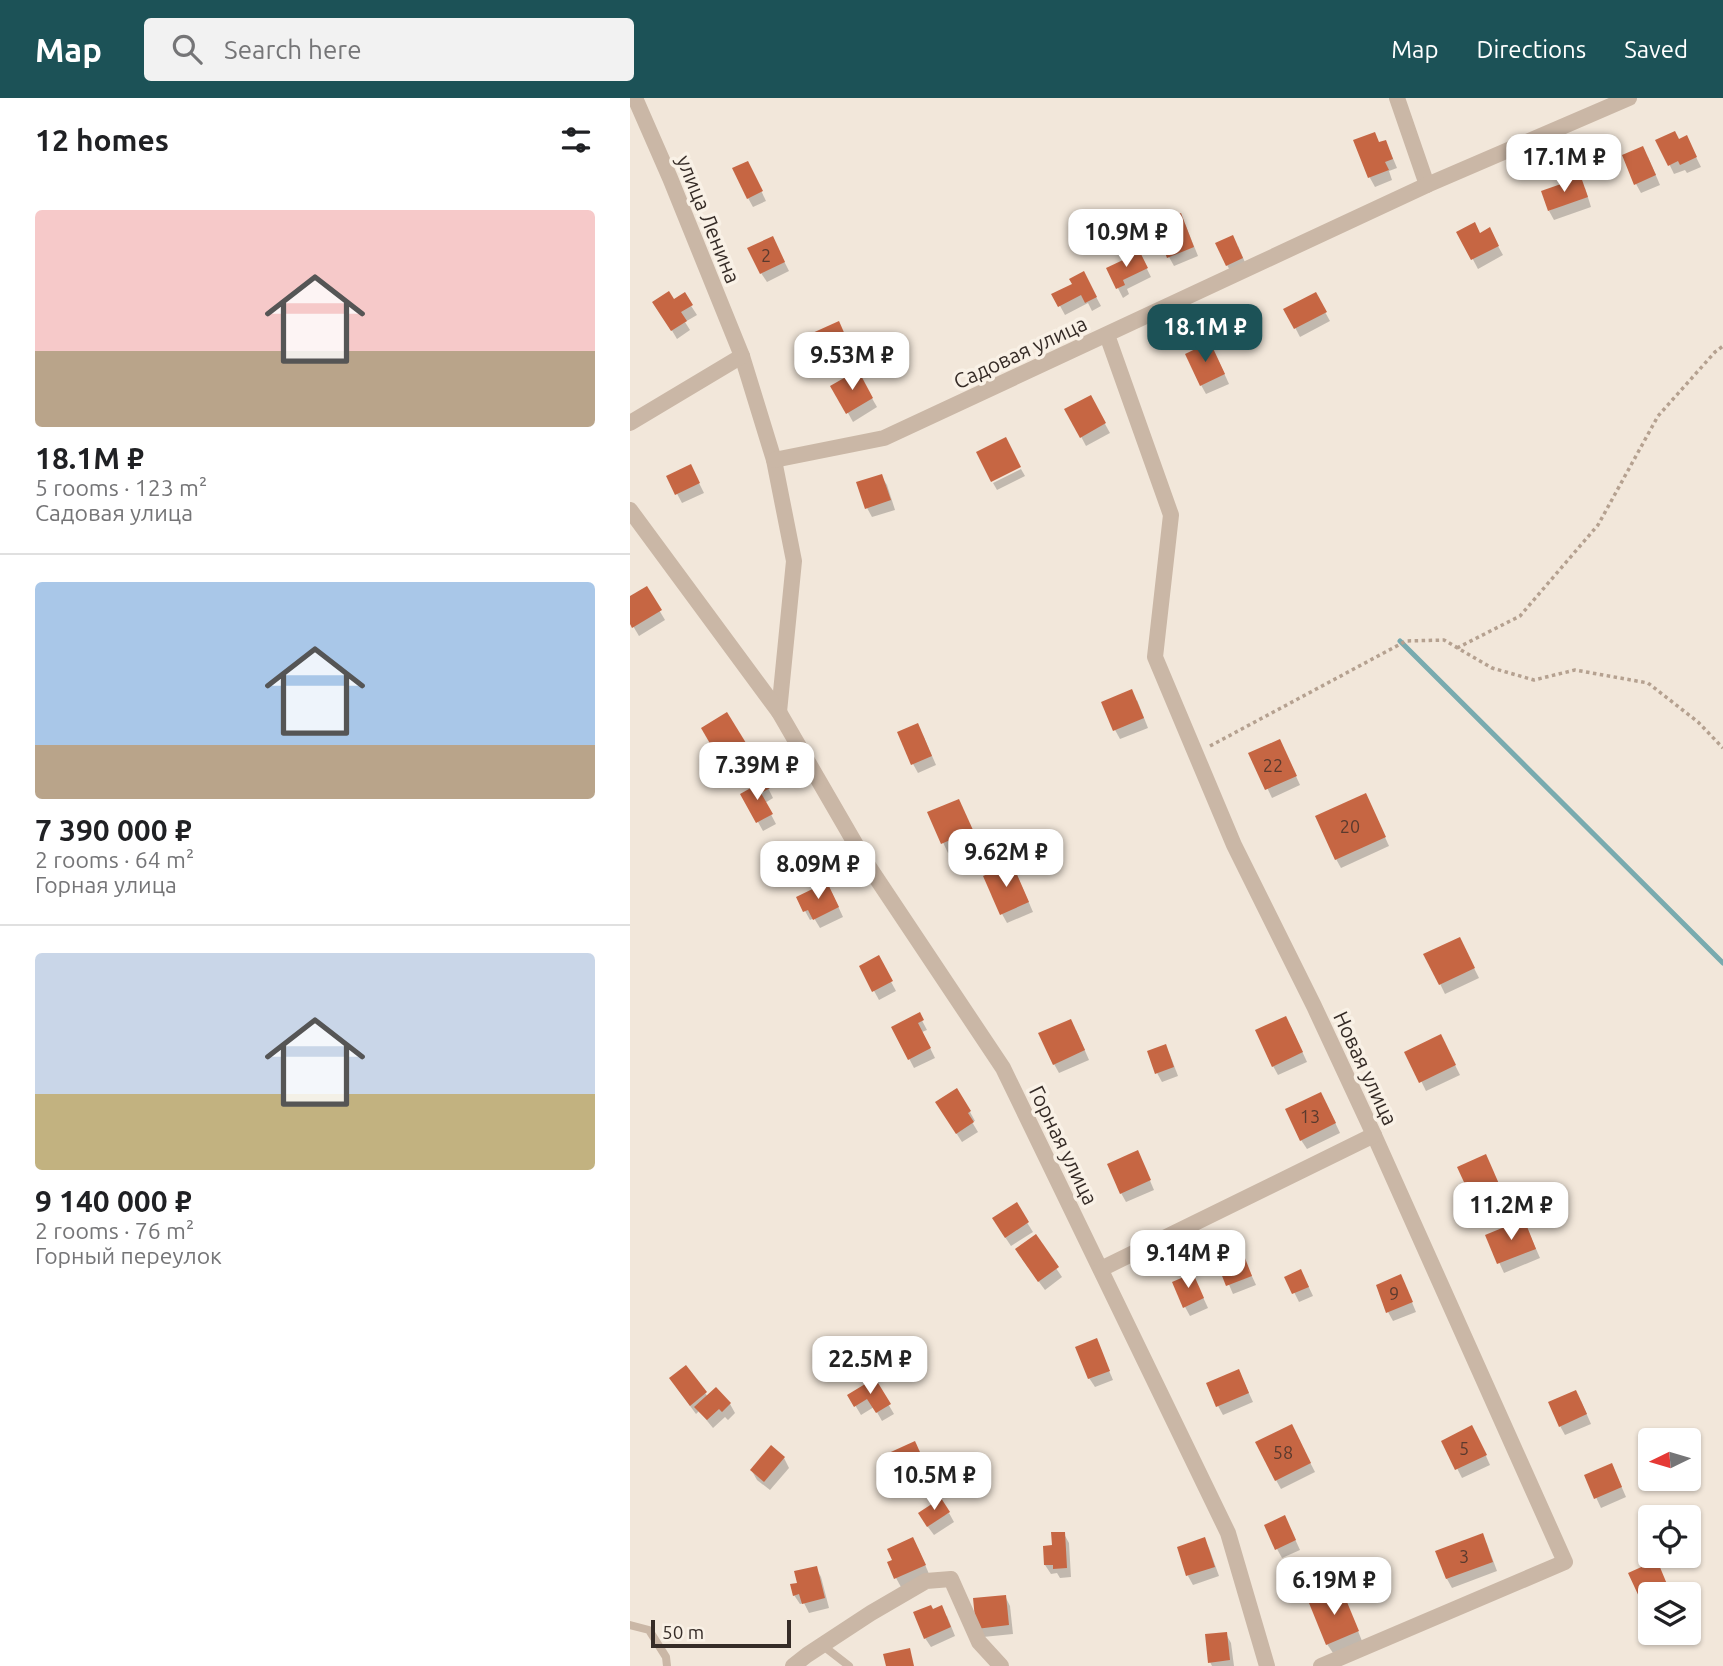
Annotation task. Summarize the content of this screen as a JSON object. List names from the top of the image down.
{
  "streets": {
    "street": [
      "улица Ленина",
      "Садовая улица",
      "Новая улица",
      "Горная улица"
    ]
  },
  "crossings": [
    ["улица Ленина", "Садовая улица"],
    ["улица Ленина", "Горная улица"],
    ["Садовая улица", "Новая улица"]
  ],
  "house_numbers": [
    "2",
    "22",
    "20",
    "13",
    "9",
    "5",
    "58",
    "3"
  ],
  "scale_bar": "50 m",
  "north": "left",
  "page": {
    "header": "Map",
    "search": "Search here",
    "nav": ["Map", "Directions", "Saved"],
    "heading": "12 homes",
    "price": [
      "17.1M ₽",
      "10.9M ₽",
      "18.1M ₽",
      "9.53M ₽",
      "7.39M ₽",
      "9.62M ₽",
      "8.09M ₽",
      "11.2M ₽",
      "9.14M ₽",
      "22.5M ₽",
      "10.5M ₽",
      "6.19M ₽"
    ],
    "list": [
      {
        "name": "18.1M ₽",
        "note": "5 rooms · 123 m² · Садовая улица"
      },
      {
        "name": "7 390 000 ₽",
        "note": "2 rooms · 64 m² · Горная улица"
      },
      {
        "name": "9 140 000 ₽",
        "note": "2 rooms · 76 m² · Горный переулок"
      }
    ],
    "scale": "50 m"
  }
}
